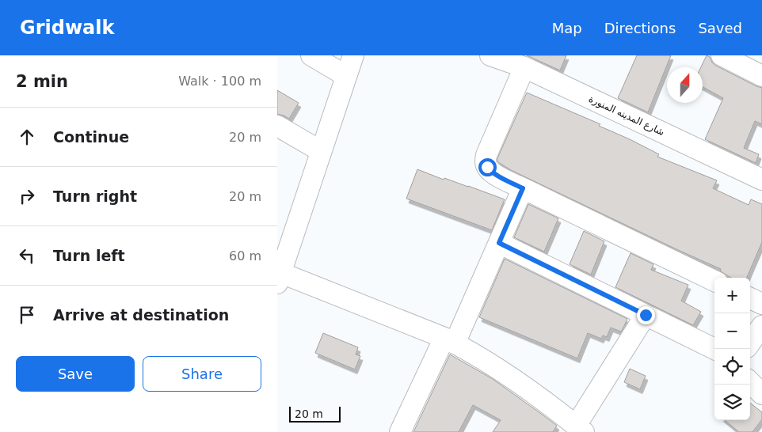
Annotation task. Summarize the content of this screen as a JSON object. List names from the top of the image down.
{
  "streets": {
    "street": ["شارع المدينه المنورة"]
  },
  "scale_bar": "20 m",
  "north": "top",
  "page": {
    "header": "Gridwalk",
    "nav": ["Map", "Directions", "Saved"],
    "heading": ["2 min", "Walk · 100 m"],
    "list": [
      ["Continue", "20 m"],
      ["Turn right", "20 m"],
      ["Turn left", "60 m"],
      "Arrive at destination"
    ],
    "map_buttons": ["+", "−"],
    "buttons": ["Save", "Share"],
    "scale": "20 m"
  }
}
